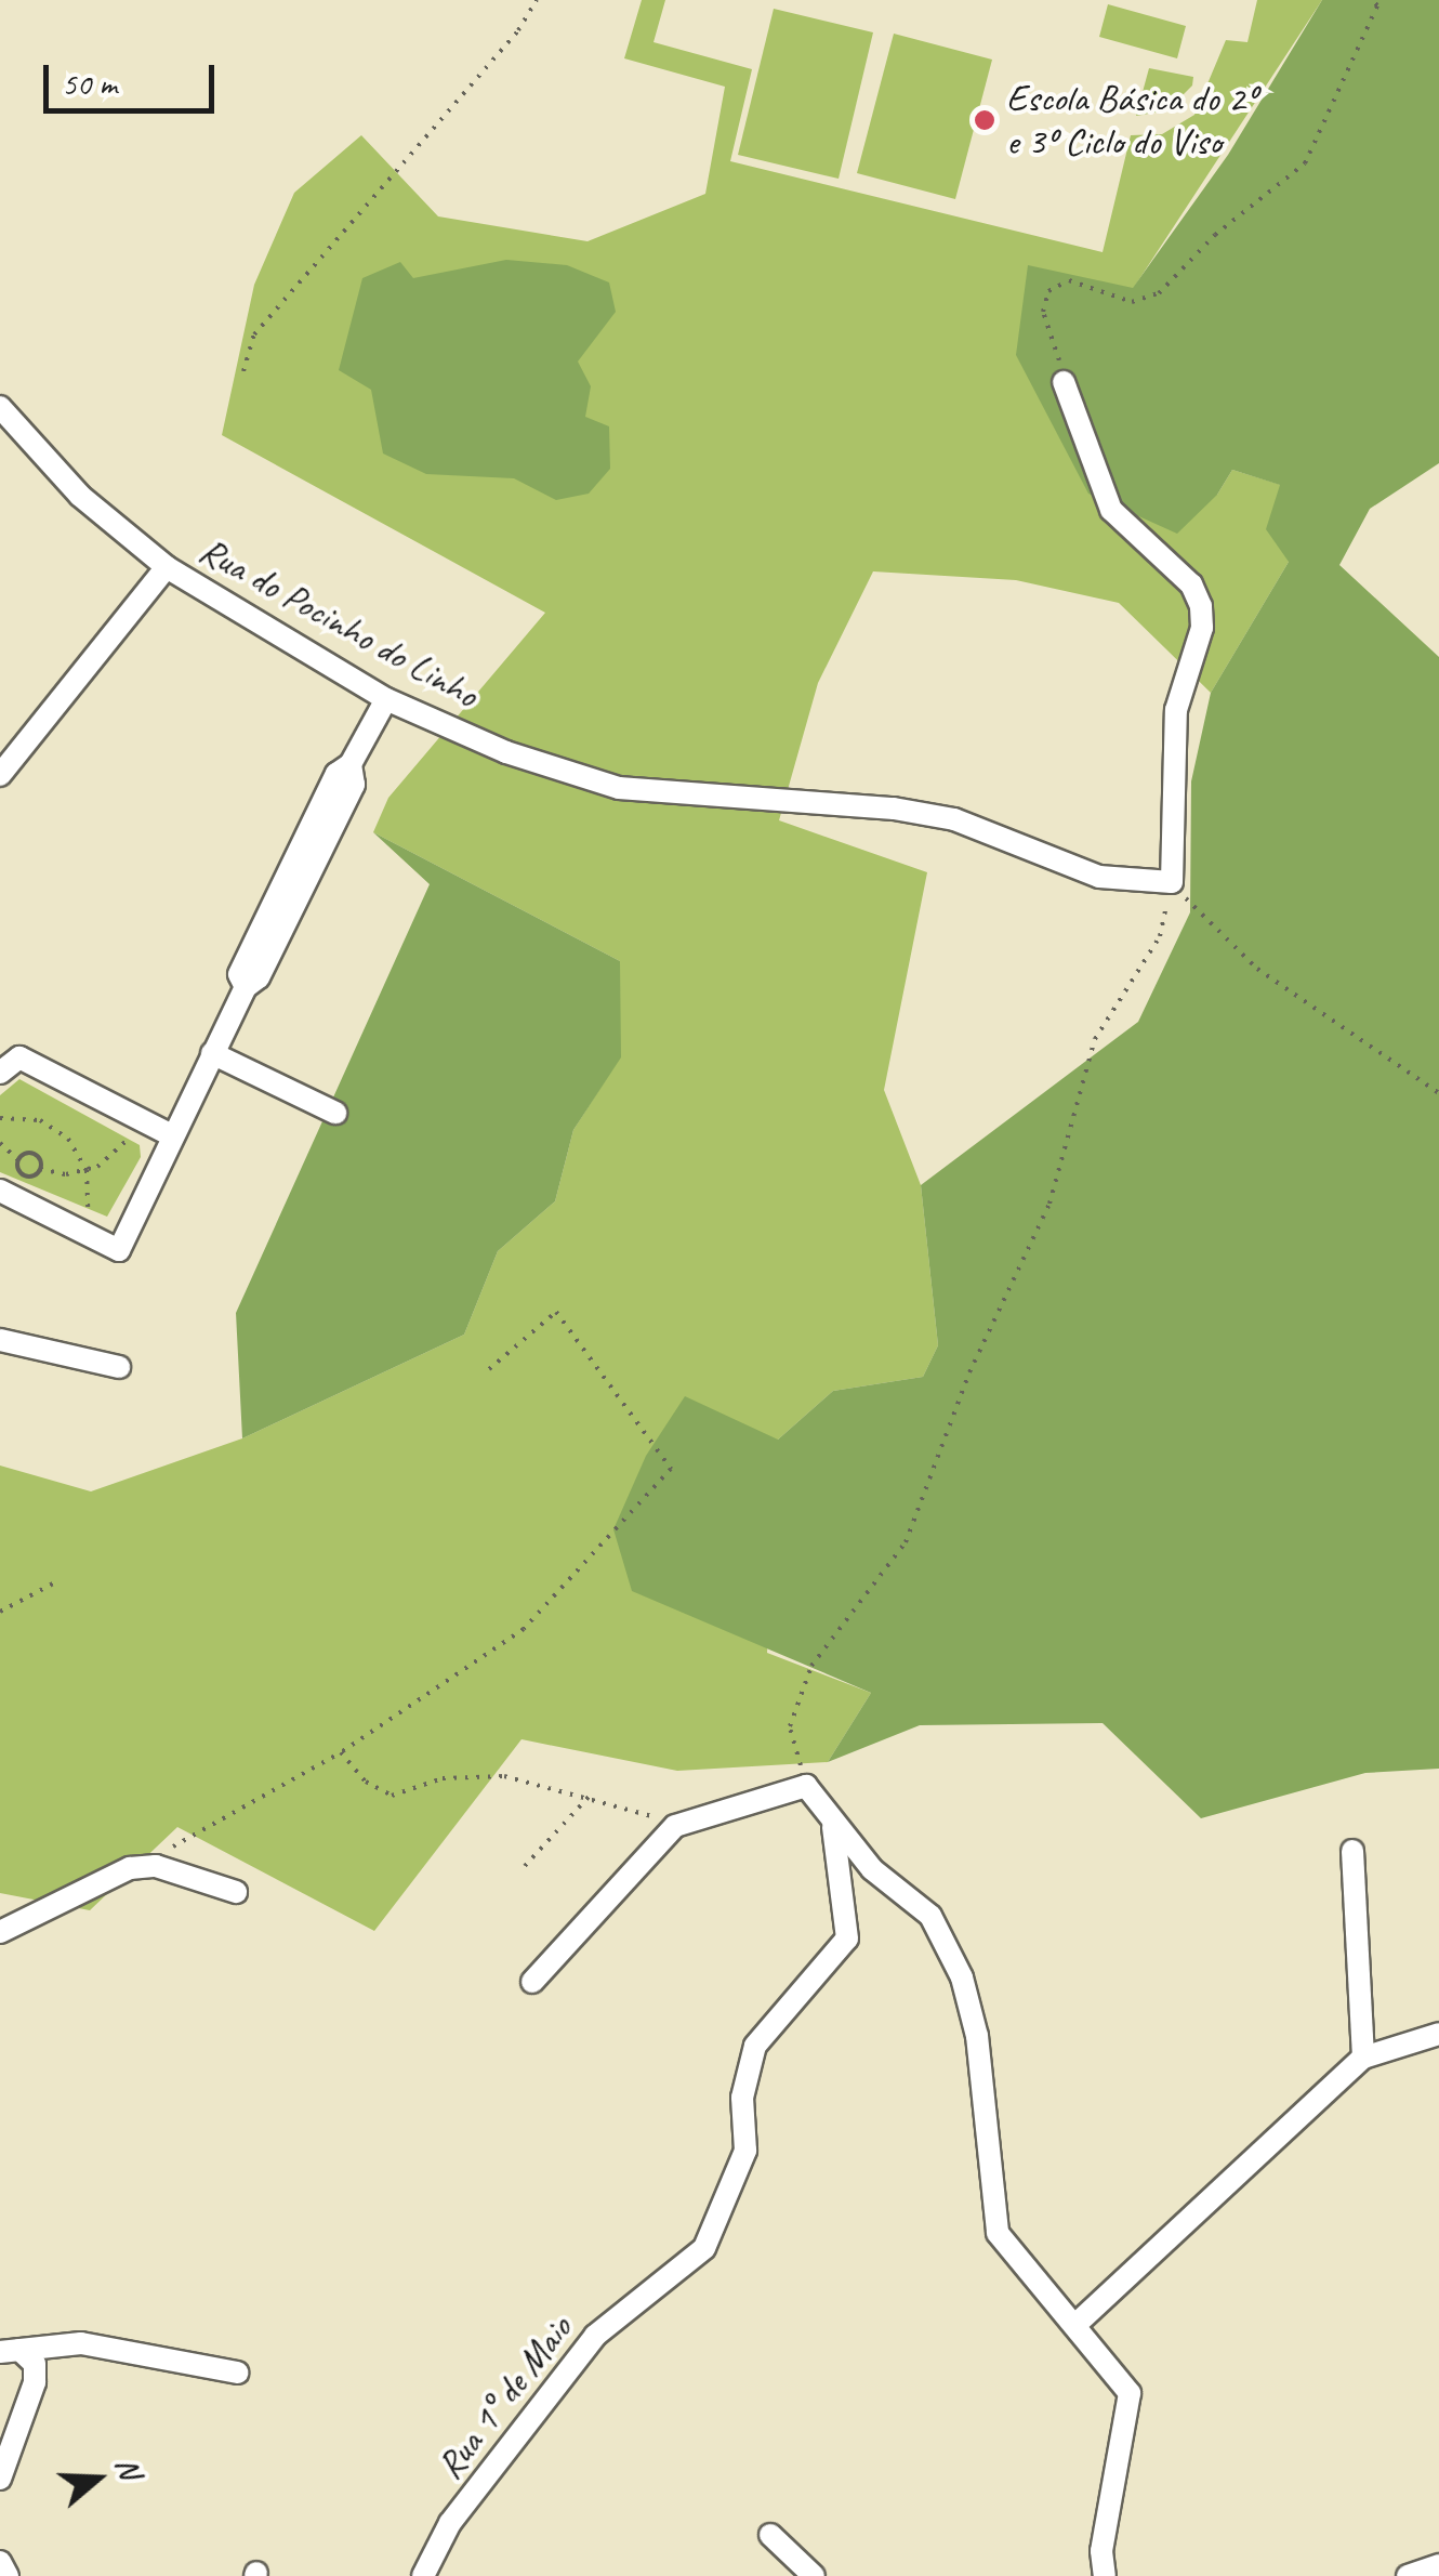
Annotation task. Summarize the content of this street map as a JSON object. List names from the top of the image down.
{
  "streets": {
    "street": ["Rua do Pocinho do Linho", "Rua 1° de Maio"]
  },
  "places": ["Escola Básica do 2º e 3º Ciclo do Viso"],
  "scale_bar": "50 m",
  "north": "right"
}
